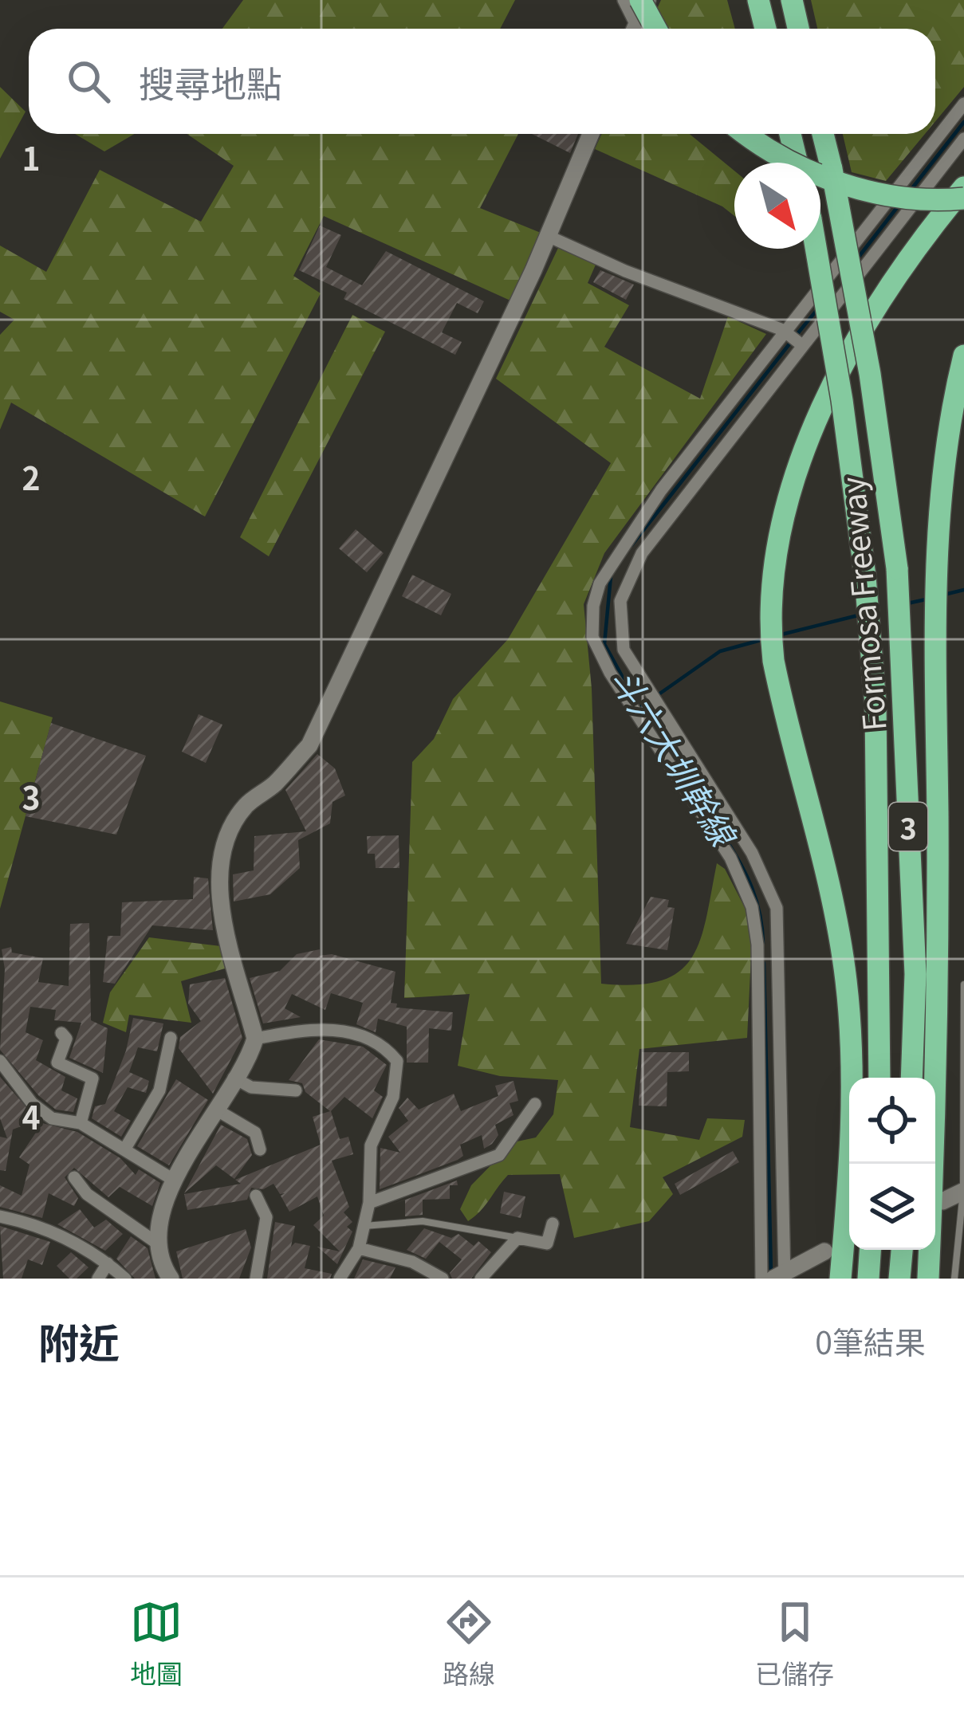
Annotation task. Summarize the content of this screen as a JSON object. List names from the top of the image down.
{
  "streets": {
    "highway": ["Formosa Freeway", "3"]
  },
  "water": ["斗六大圳幹線"],
  "north": "bottom right",
  "page": {
    "search": "搜尋地點",
    "heading": ["附近", "0筆結果"],
    "nav": ["地圖", "路線", "已儲存"]
  },
  "grid": {
    "rows": [
      "1",
      "2",
      "3",
      "4"
    ]
  }
}
